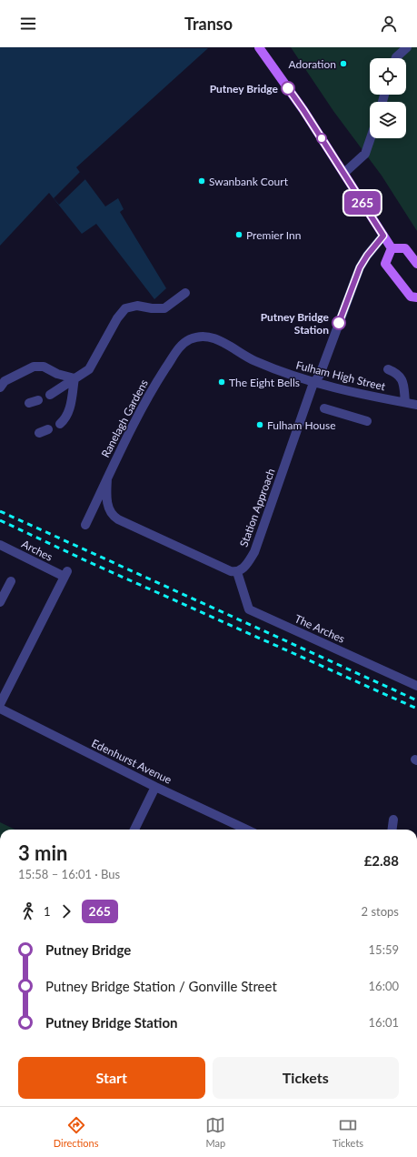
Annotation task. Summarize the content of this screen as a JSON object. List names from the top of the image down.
{
  "streets": {
    "street": [
      "Fulham High Street",
      "Ranelagh Gardens",
      "Station Approach",
      "Arches",
      "The Arches",
      "Edenhurst Avenue"
    ]
  },
  "crossings": [
    ["Fulham High Street", "Ranelagh Gardens"],
    ["Fulham High Street", "Station Approach"],
    ["Station Approach", "The Arches"]
  ],
  "places": [
    "Adoration",
    "Putney Bridge",
    "Swanbank Court",
    "Premier Inn",
    "Putney Bridge Station",
    "The Eight Bells",
    "Fulham House"
  ],
  "lines": ["bus line 265"],
  "page": {
    "header": "Transo",
    "on_map": "265",
    "heading": ["3 min", "15:58 – 16:01 · Bus", "£2.88"],
    "legs": ["1", "265", "2 stops"],
    "list": [
      {
        "name": "Putney Bridge",
        "value": "15:59"
      },
      {
        "name": "Putney Bridge Station / Gonville Street",
        "value": "16:00"
      },
      {
        "name": "Putney Bridge Station",
        "value": "16:01"
      }
    ],
    "buttons": ["Start", "Tickets"],
    "tabs": ["Directions", "Map", "Tickets"]
  }
}
